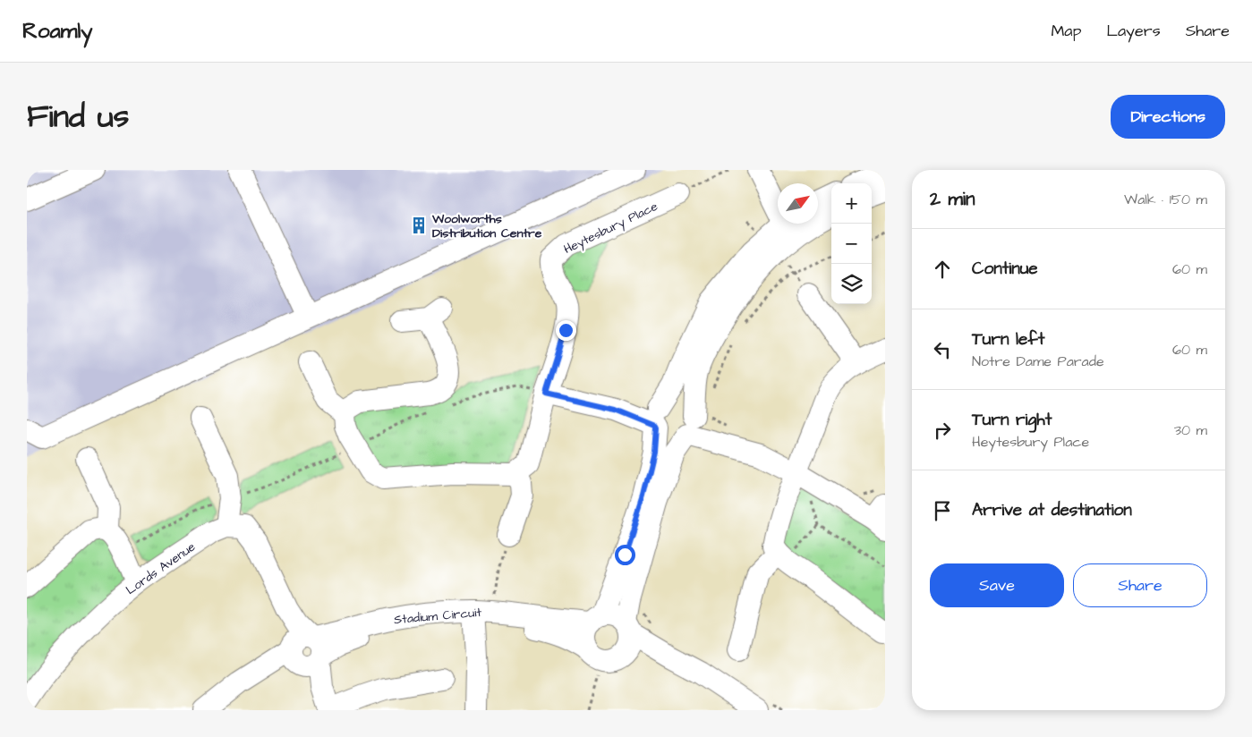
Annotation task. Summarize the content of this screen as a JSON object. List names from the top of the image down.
{
  "streets": {
    "street": ["Heytesbury Place", "Lords Avenue", "Stadium Circuit"]
  },
  "places": {
    "building": ["Woolworths Distribution Centre"]
  },
  "north": "top right",
  "page": {
    "header": "Roamly",
    "nav": ["Map", "Layers", "Share"],
    "title": "Find us",
    "buttons": [
      "Directions",
      ["Save", "Share"]
    ],
    "heading": ["2 min", "Walk · 150 m"],
    "map_buttons": ["+", "−"],
    "list": [
      ["Continue", "60 m"],
      ["Turn left", "Notre Dame Parade", "60 m"],
      ["Turn right", "Heytesbury Place", "30 m"],
      "Arrive at destination"
    ]
  }
}
